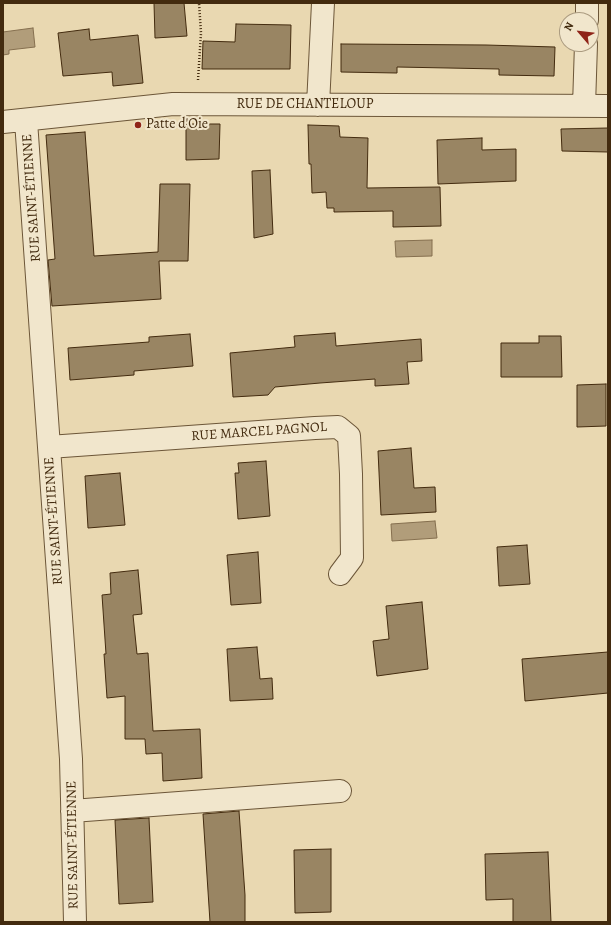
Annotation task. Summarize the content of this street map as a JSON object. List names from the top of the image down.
{
  "streets": {
    "street": ["RUE DE CHANTELOUP", "RUE SAINT-ÉTIENNE", "RUE MARCEL PAGNOL"]
  },
  "crossings": [
    ["RUE DE CHANTELOUP", "RUE SAINT-ÉTIENNE"],
    ["RUE SAINT-ÉTIENNE", "RUE MARCEL PAGNOL"]
  ],
  "places": ["Patte d'Oie"],
  "north": "top left"
}
